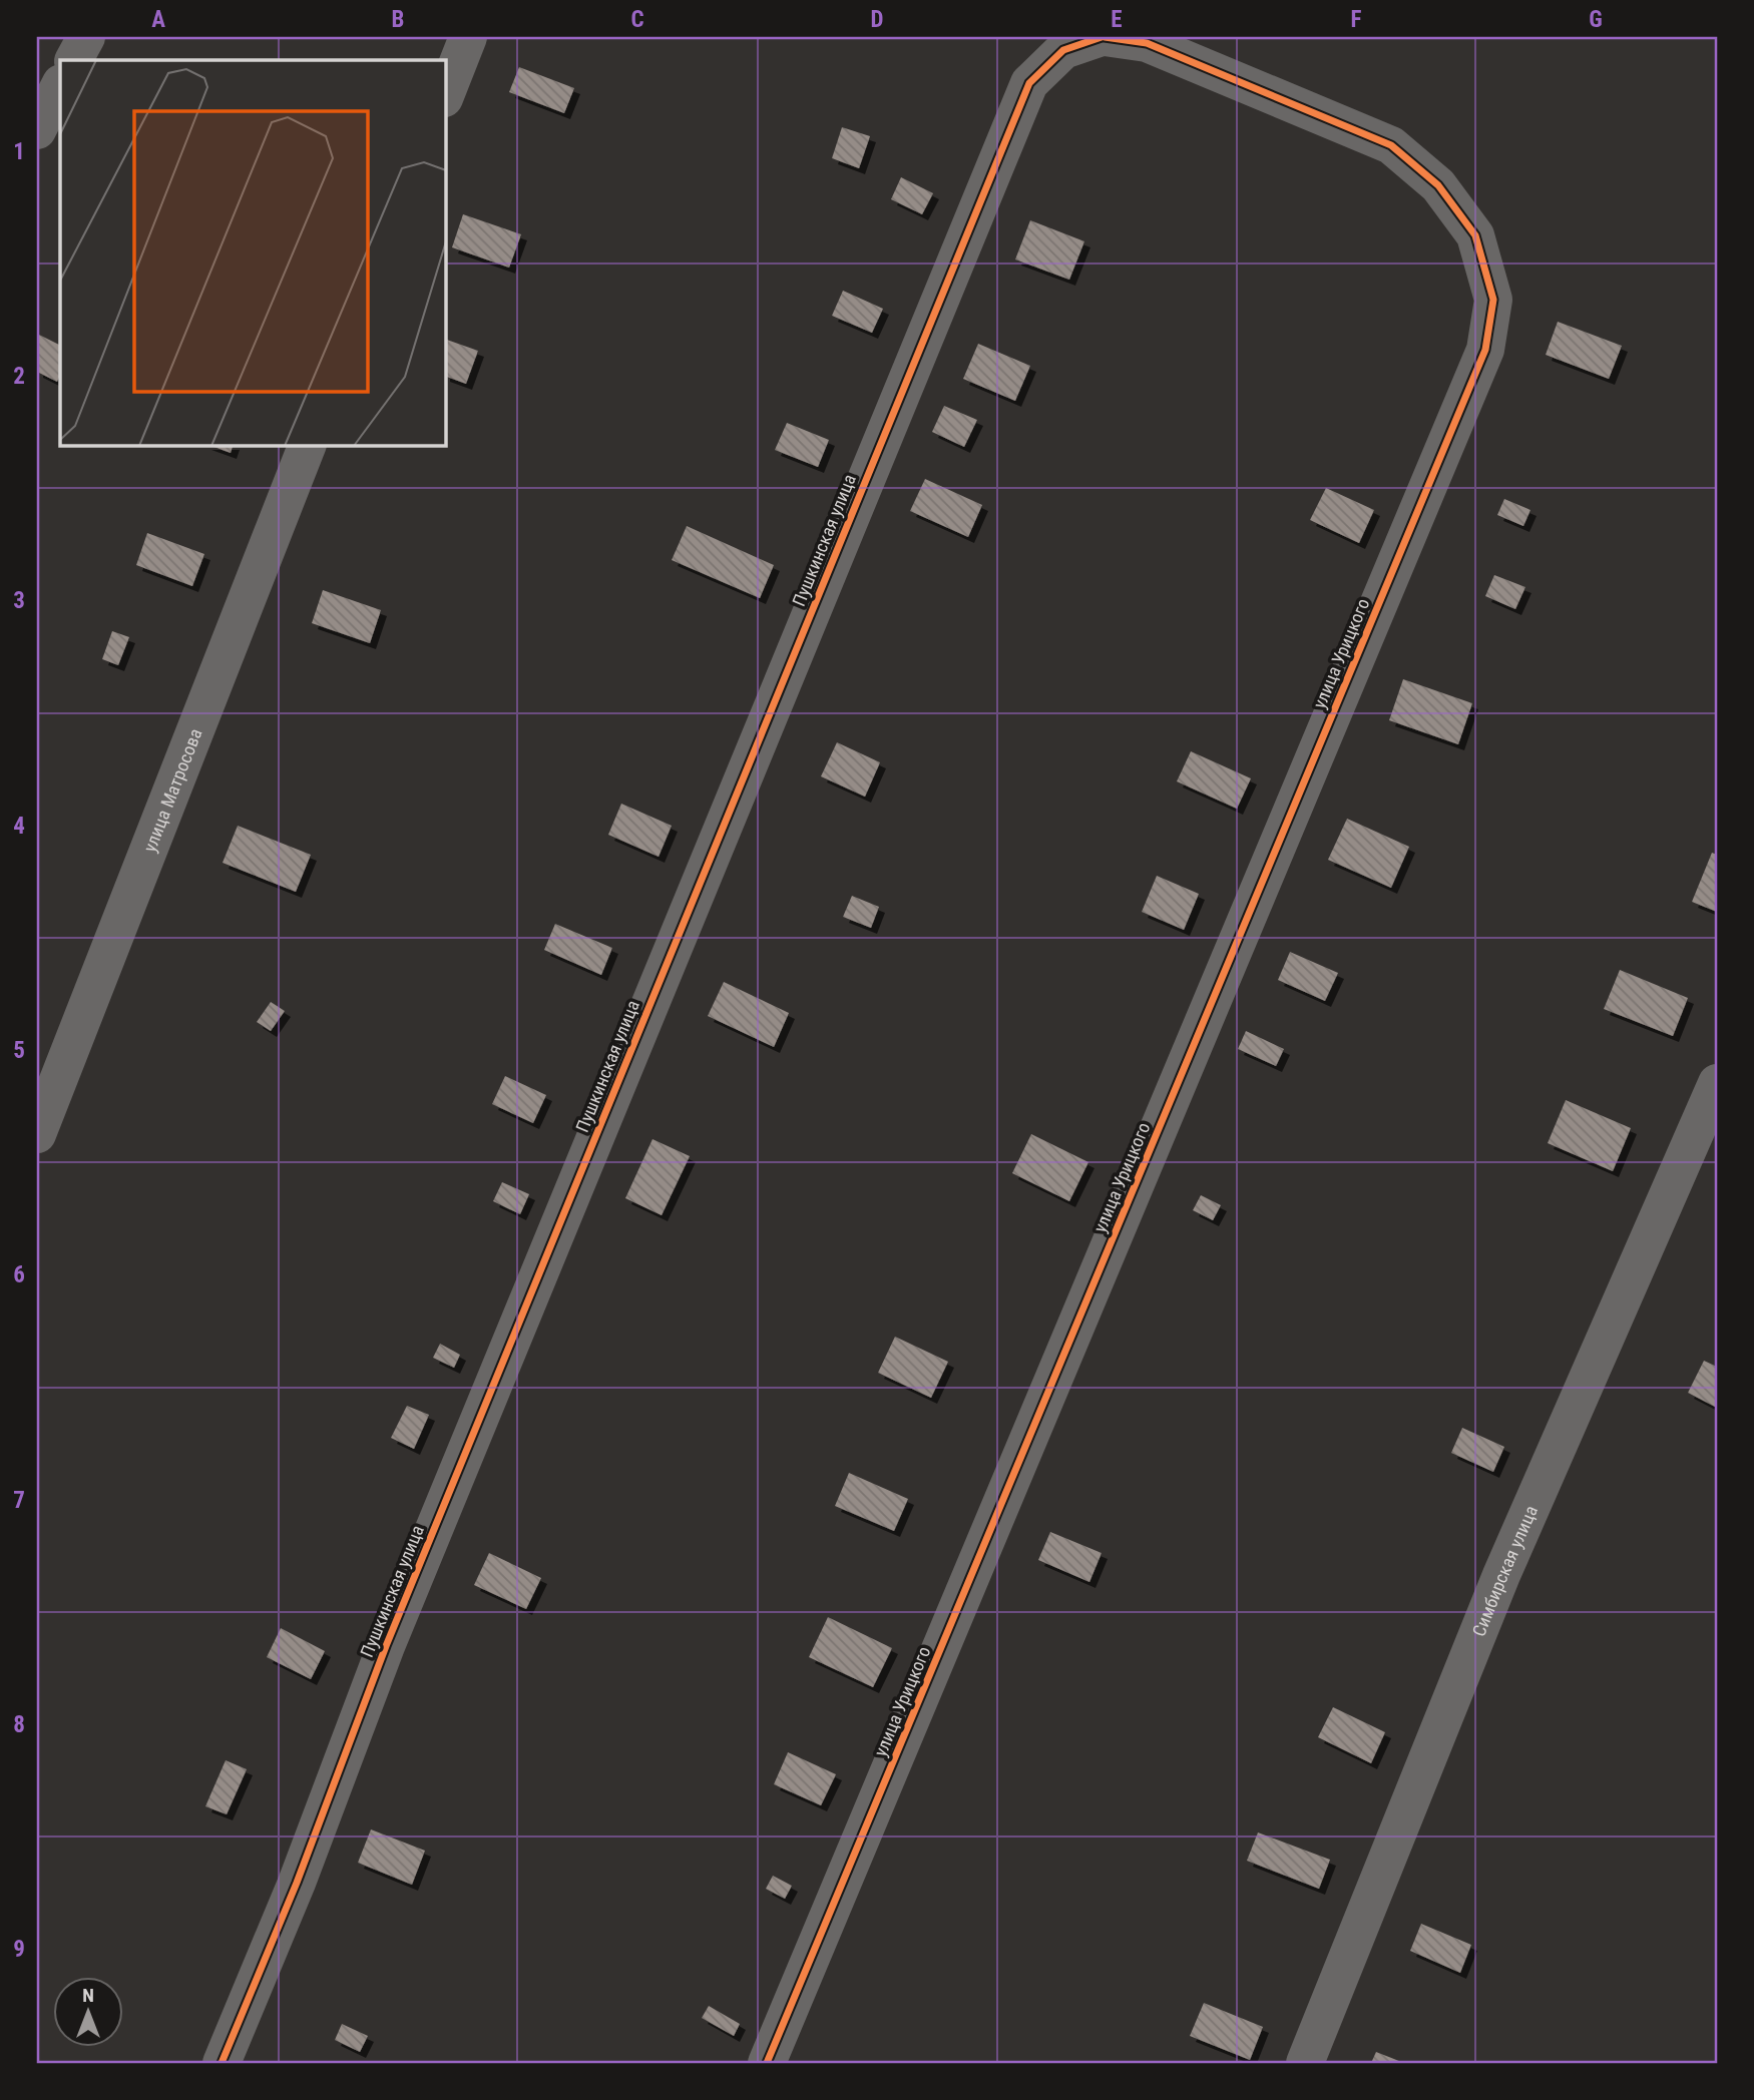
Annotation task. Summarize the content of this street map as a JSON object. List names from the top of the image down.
{
  "streets": {
    "street": [
      "Пушкинская улица",
      "улица Урицкого",
      "улица Матросова",
      "Симбирская улица"
    ]
  },
  "crossings": [
    ["Пушкинская улица", "улица Урицкого"]
  ],
  "north": "top",
  "grid": {
    "columns": [
      "A",
      "B",
      "C",
      "D",
      "E",
      "F",
      "G"
    ],
    "rows": [
      "1",
      "2",
      "3",
      "4",
      "5",
      "6",
      "7",
      "8",
      "9"
    ]
  }
}
